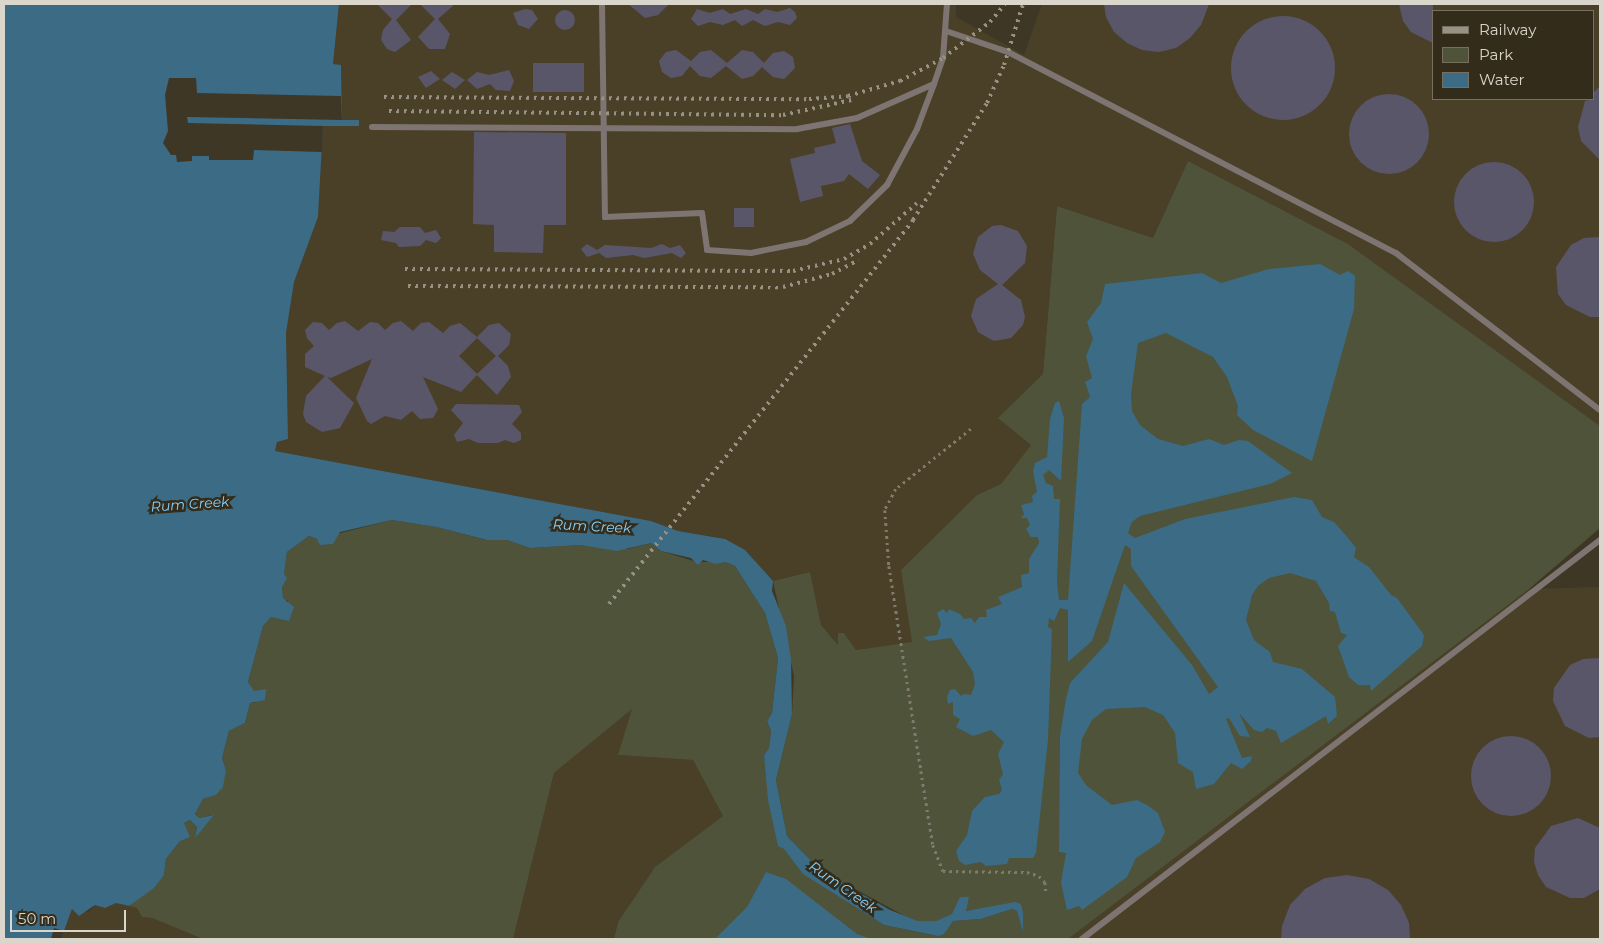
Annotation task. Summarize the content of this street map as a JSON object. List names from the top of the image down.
{
  "water": ["Rum Creek"],
  "legend": ["Railway", "Park", "Water"],
  "scale_bar": "50 m"
}
